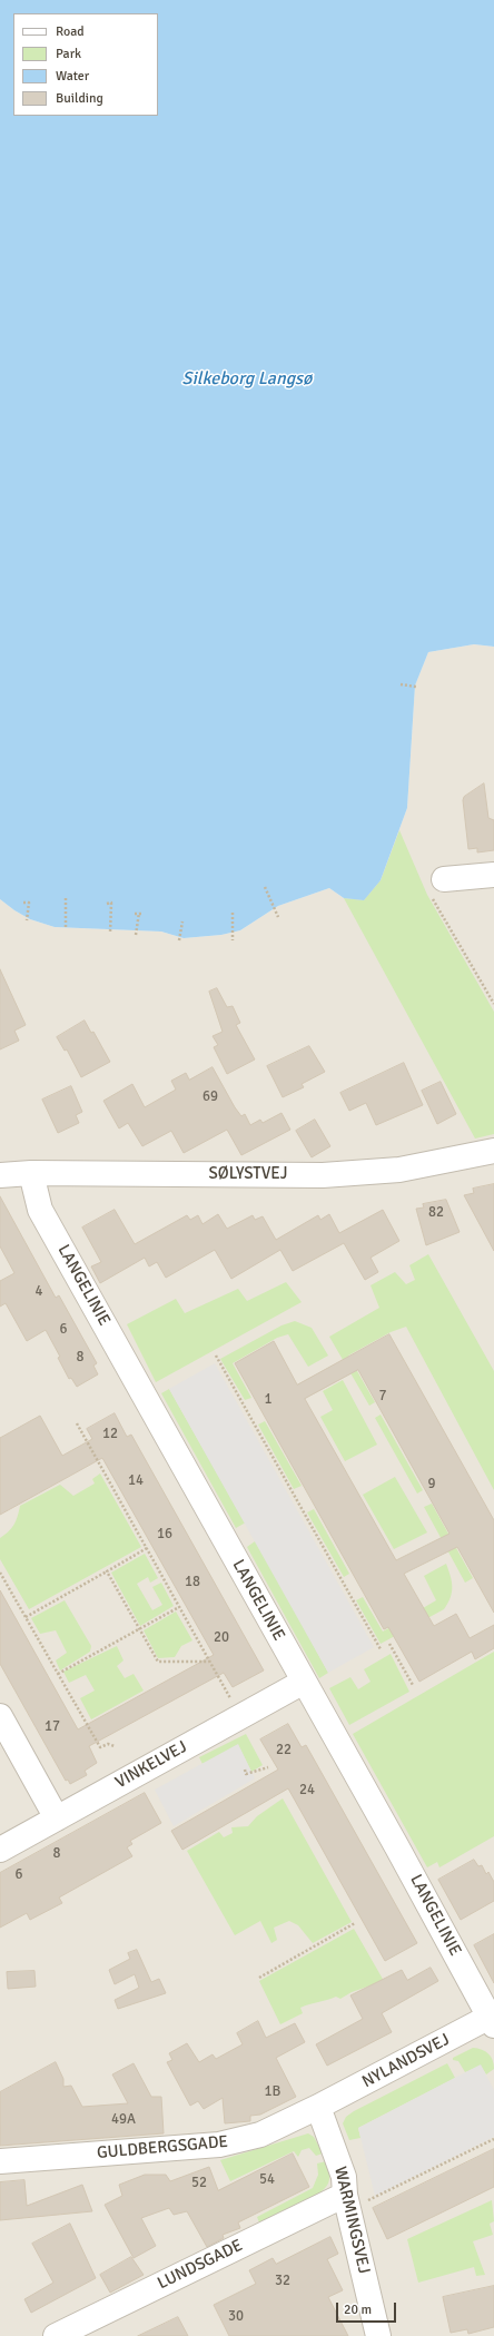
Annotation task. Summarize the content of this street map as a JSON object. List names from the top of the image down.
{
  "streets": {
    "street": [
      "SØLYSTVEJ",
      "LANGELINIE",
      "VINKELVEJ",
      "NYLANDSVEJ",
      "GULDBERGSGADE",
      "WARMINGSVEJ",
      "LUNDSGADE"
    ]
  },
  "crossings": [
    ["SØLYSTVEJ", "LANGELINIE"],
    ["LANGELINIE", "VINKELVEJ"],
    ["LANGELINIE", "NYLANDSVEJ"],
    ["NYLANDSVEJ", "GULDBERGSGADE"],
    ["NYLANDSVEJ", "WARMINGSVEJ"],
    ["GULDBERGSGADE", "WARMINGSVEJ"],
    ["WARMINGSVEJ", "LUNDSGADE"]
  ],
  "water": ["Silkeborg Langsø"],
  "house_numbers": [
    "69",
    "82",
    "4",
    "6",
    "8",
    "7",
    "1",
    "12",
    "14",
    "9",
    "16",
    "18",
    "20",
    "17",
    "22",
    "24",
    "8",
    "6",
    "1B",
    "49A",
    "54",
    "52",
    "32",
    "30"
  ],
  "legend": [
    "Road",
    "Park",
    "Water",
    "Building"
  ],
  "scale_bar": "20 m"
}
